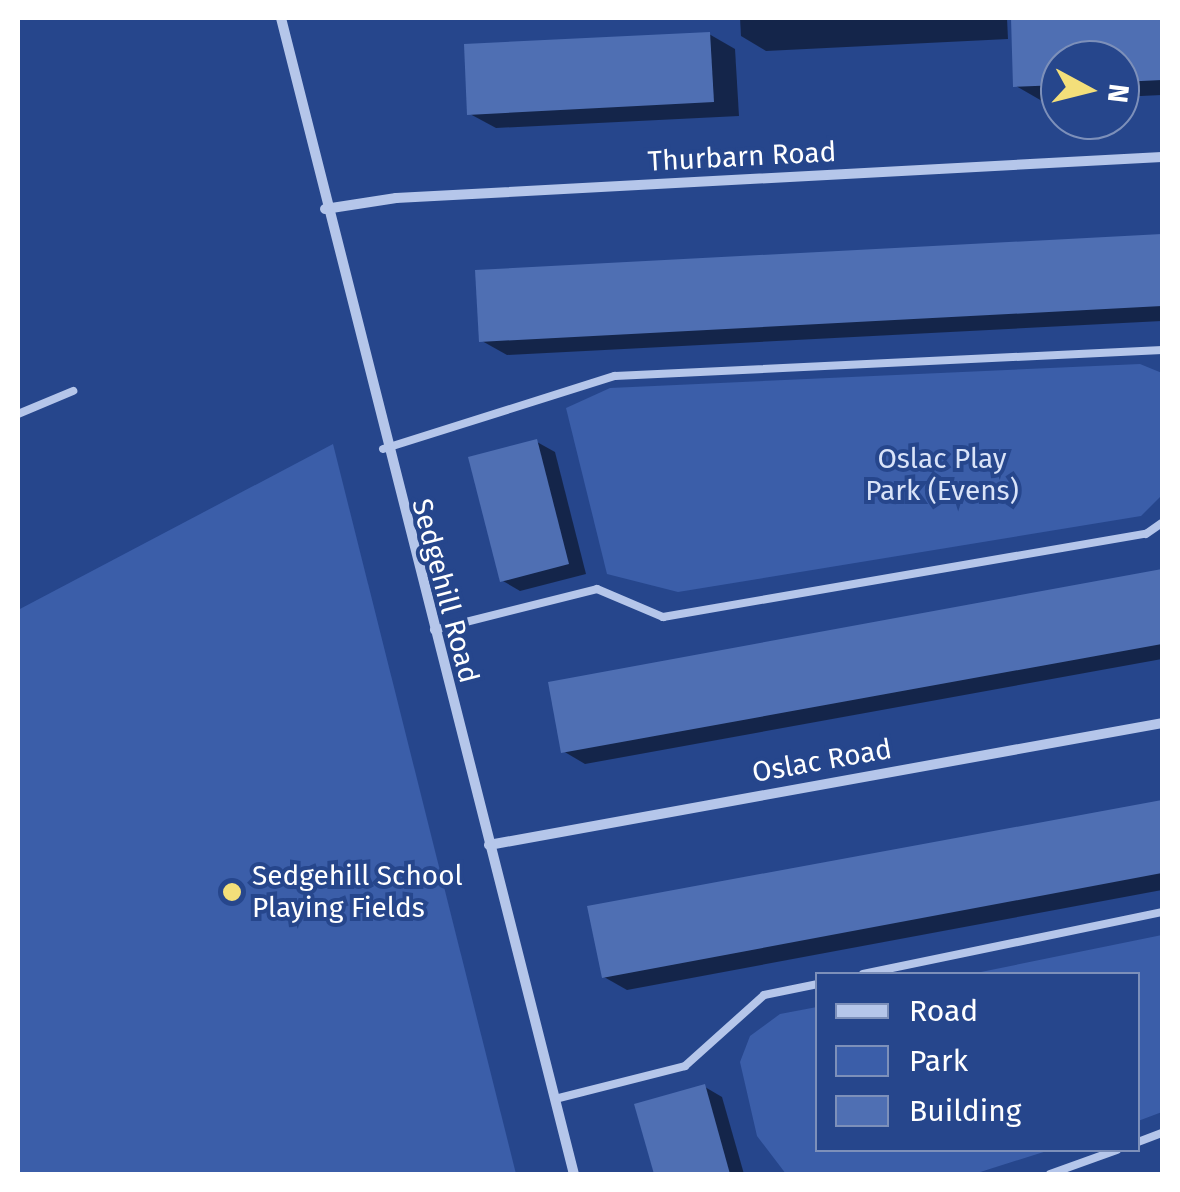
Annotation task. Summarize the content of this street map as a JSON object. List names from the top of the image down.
{
  "streets": {
    "street": ["Thurbarn Road", "Sedgehill Road", "Oslac Road"]
  },
  "crossings": [
    ["Thurbarn Road", "Sedgehill Road"],
    ["Sedgehill Road", "Oslac Road"]
  ],
  "parks": ["Oslac Play Park (Evens)"],
  "places": ["Sedgehill School Playing Fields"],
  "legend": ["Road", "Park", "Building"],
  "north": "right"
}
